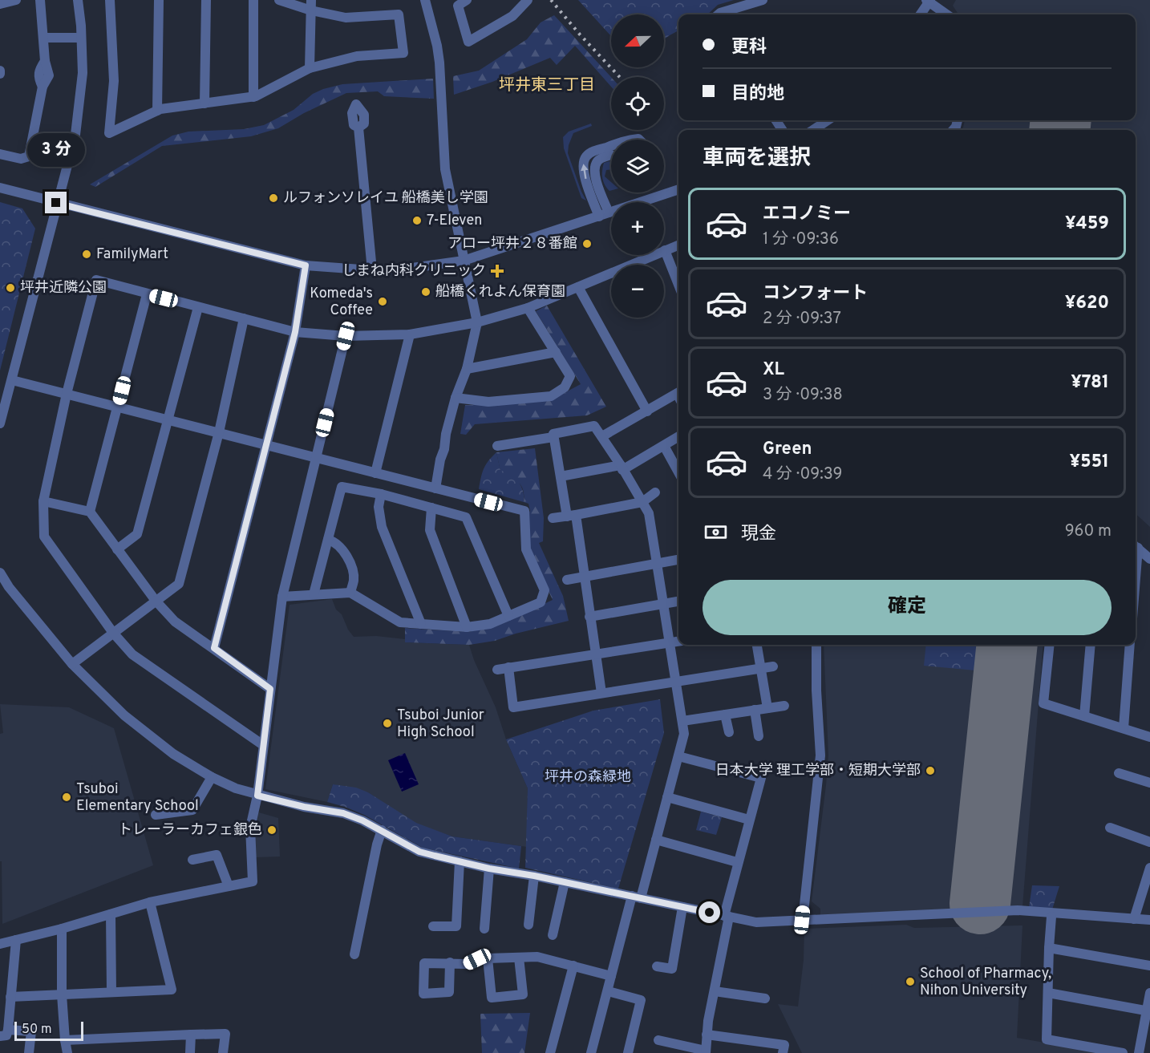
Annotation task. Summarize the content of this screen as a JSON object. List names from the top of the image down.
{
  "districts": ["坪井東三丁目"],
  "parks": ["坪井の森緑地"],
  "places": {
    "other": [
      "ルフォンソレイユ 船橋美し学園",
      "7-Eleven",
      "アロー坪井２８番館",
      "FamilyMart",
      "坪井近隣公園",
      "船橋くれよん保育園",
      "Komeda's Coffee",
      "Tsuboi Junior High School",
      "日本大学 理工学部・短期大学部",
      "Tsuboi Elementary School",
      "トレーラーカフェ銀色",
      "School of Pharmacy, Nihon University"
    ],
    "health": ["しまね内科クリニック"]
  },
  "scale_bar": "50 m",
  "north": "left",
  "page": {
    "map_buttons": ["+", "−"],
    "banner": ["更科", "目的地"],
    "heading": "車両を選択",
    "bubble": "3 分",
    "list": [
      {
        "name": "エコノミー",
        "note": "1 分 · 09:36",
        "value": "¥459"
      },
      {
        "name": "コンフォート",
        "note": "2 分 · 09:37",
        "value": "¥620"
      },
      {
        "name": "XL",
        "note": "3 分 · 09:38",
        "value": "¥781"
      },
      {
        "name": "Green",
        "note": "4 分 · 09:39",
        "value": "¥551"
      }
    ],
    "pay": ["現金", "960 m"],
    "buttons": "確定",
    "scale": "50 m"
  }
}
